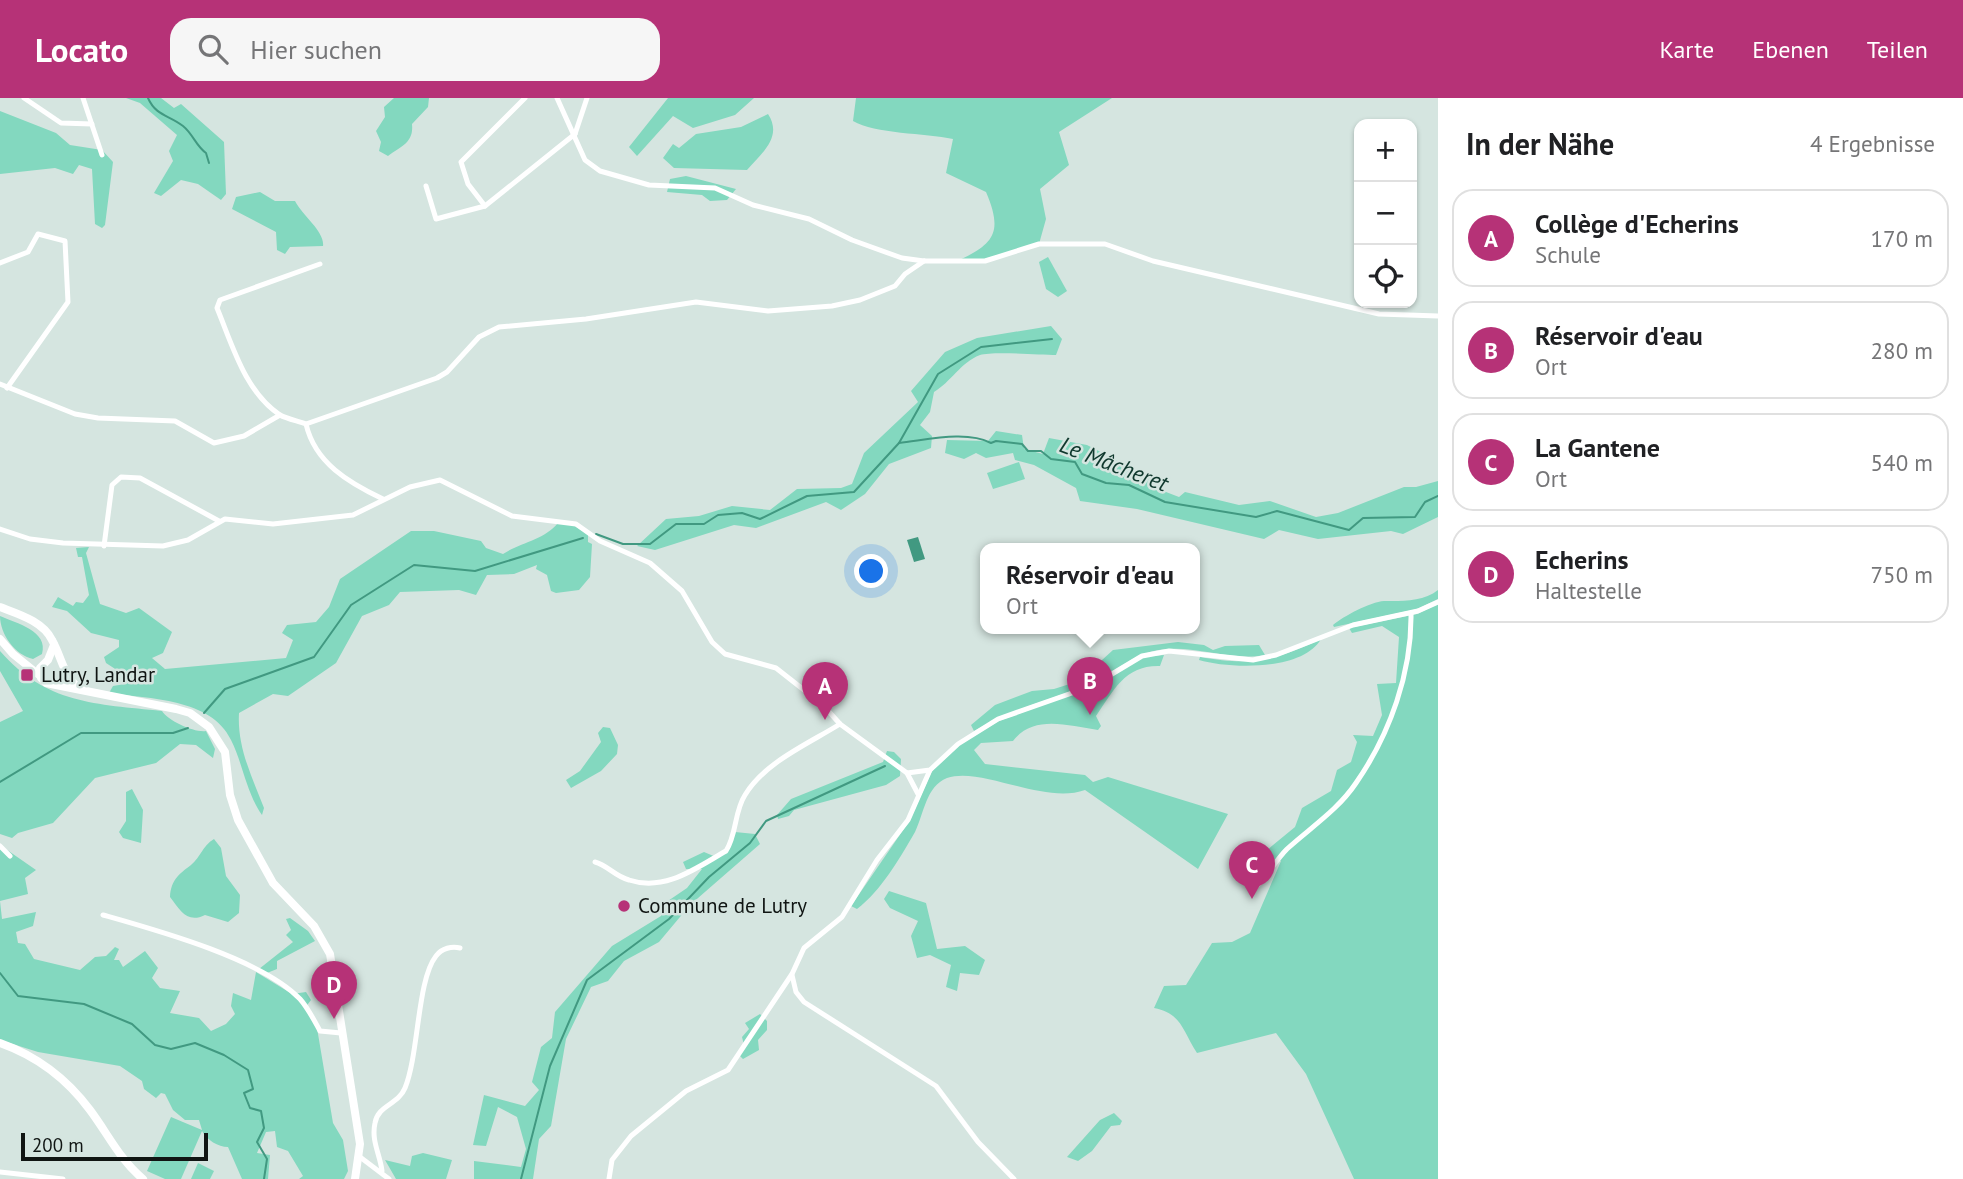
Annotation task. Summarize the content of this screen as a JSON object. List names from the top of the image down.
{
  "water": ["Le Mâcheret"],
  "places": {
    "transit": ["Lutry, Landar"],
    "other": ["Commune de Lutry"]
  },
  "scale_bar": "200 m",
  "page": {
    "header": "Locato",
    "search": "Hier suchen",
    "nav": ["Karte", "Ebenen", "Teilen"],
    "heading": ["In der Nähe", "4 Ergebnisse"],
    "map_buttons": ["+", "−"],
    "list": [
      {
        "mark": "A",
        "name": "Collège d'Echerins",
        "note": "Schule",
        "value": "170 m"
      },
      {
        "mark": "B",
        "name": "Réservoir d'eau",
        "note": "Ort",
        "value": "280 m"
      },
      {
        "mark": "C",
        "name": "La Gantene",
        "note": "Ort",
        "value": "540 m"
      },
      {
        "mark": "D",
        "name": "Echerins",
        "note": "Haltestelle",
        "value": "750 m"
      }
    ],
    "popup": ["Réservoir d'eau", "Ort"],
    "pins": [
      "B",
      "A",
      "C",
      "D"
    ],
    "scale": "200 m"
  }
}
